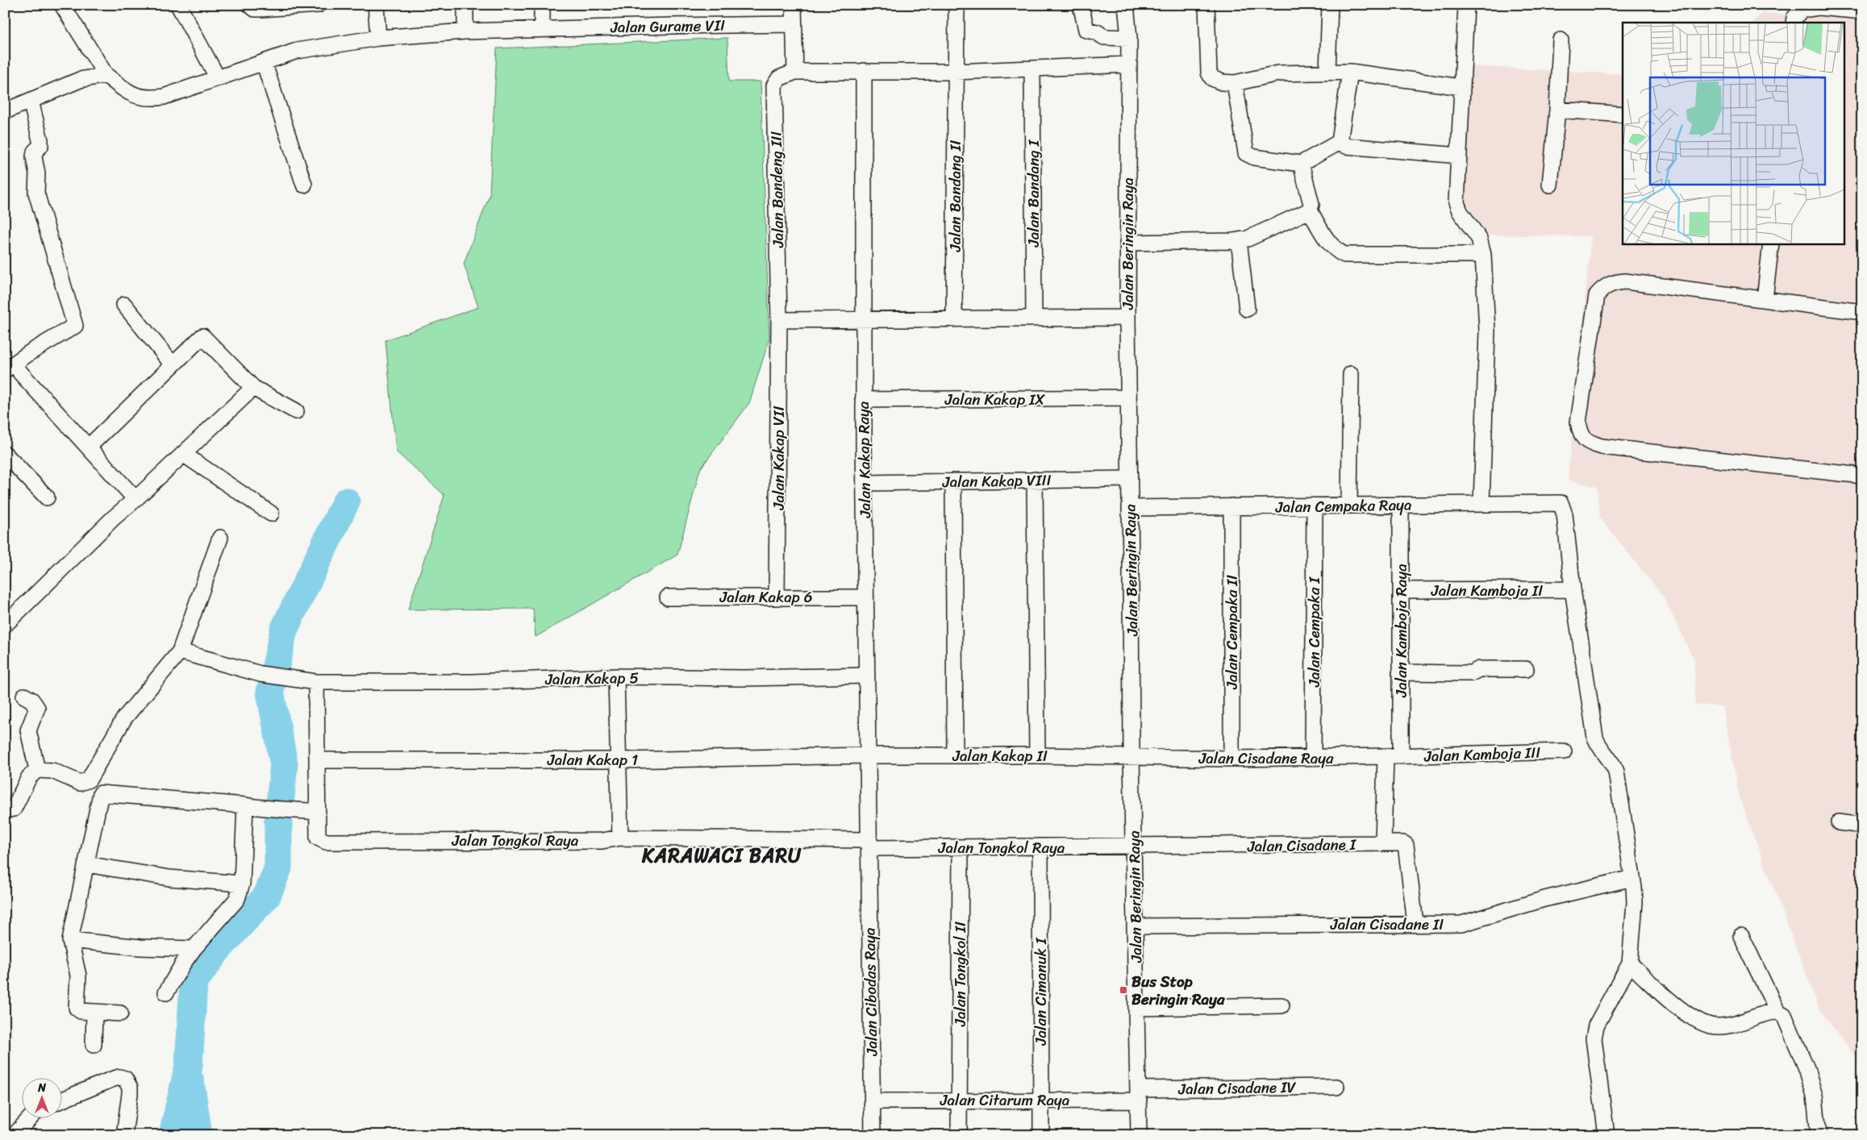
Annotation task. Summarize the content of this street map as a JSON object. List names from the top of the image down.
{
  "streets": {
    "street": [
      "Jalan Gurame VII",
      "Jalan Bandeng III",
      "Jalan Bandang I",
      "Jalan Bandang II",
      "Jalan Beringin Raya",
      "Jalan Kakap IX",
      "Jalan Kakap VII",
      "Jalan Kakap Raya",
      "Jalan Kakap VIII",
      "Jalan Cempaka Raya",
      "Jalan Kamboja II",
      "Jalan Kakap 6",
      "Jalan Kamboja Raya",
      "Jalan Cempaka II",
      "Jalan Cempaka I",
      "Jalan Kakap 5",
      "Jalan Kamboja III",
      "Jalan Kakap II",
      "Jalan Cisadane Raya",
      "Jalan Kakap 1",
      "Jalan Tongkol Raya",
      "Jalan Cisadane I",
      "Jalan Cisadane II",
      "Jalan Tongkol II",
      "Jalan Cibodas Raya",
      "Jalan Cimanuk I",
      "Jalan Cisadane IV",
      "Jalan Citarum Raya"
    ]
  },
  "crossings": [
    ["Jalan Bandeng III", "Jalan Kakap VII"],
    ["Jalan Beringin Raya", "Jalan Kakap IX"],
    ["Jalan Beringin Raya", "Jalan Kakap VIII"],
    ["Jalan Beringin Raya", "Jalan Cempaka Raya"],
    ["Jalan Beringin Raya", "Jalan Kakap II"],
    ["Jalan Beringin Raya", "Jalan Cisadane Raya"],
    ["Jalan Beringin Raya", "Jalan Tongkol Raya"],
    ["Jalan Beringin Raya", "Jalan Cisadane I"],
    ["Jalan Beringin Raya", "Jalan Cisadane II"],
    ["Jalan Beringin Raya", "Jalan Cisadane IV"],
    ["Jalan Beringin Raya", "Jalan Citarum Raya"],
    ["Jalan Kakap IX", "Jalan Kakap Raya"],
    ["Jalan Kakap VII", "Jalan Kakap 6"],
    ["Jalan Kakap Raya", "Jalan Kakap VIII"],
    ["Jalan Kakap Raya", "Jalan Kakap 6"],
    ["Jalan Kakap Raya", "Jalan Kakap 5"],
    ["Jalan Kakap Raya", "Jalan Kakap II"],
    ["Jalan Kakap Raya", "Jalan Kakap 1"],
    ["Jalan Kakap Raya", "Jalan Tongkol Raya"],
    ["Jalan Kakap Raya", "Jalan Cibodas Raya"],
    ["Jalan Cempaka Raya", "Jalan Kamboja II"],
    ["Jalan Cempaka Raya", "Jalan Kamboja Raya"],
    ["Jalan Cempaka Raya", "Jalan Cempaka II"],
    ["Jalan Cempaka Raya", "Jalan Cempaka I"],
    ["Jalan Kamboja II", "Jalan Kamboja Raya"],
    ["Jalan Kamboja Raya", "Jalan Kamboja III"],
    ["Jalan Kamboja Raya", "Jalan Cisadane Raya"],
    ["Jalan Cempaka II", "Jalan Cisadane Raya"],
    ["Jalan Cempaka I", "Jalan Cisadane Raya"],
    ["Jalan Kakap 5", "Jalan Tongkol Raya"],
    ["Jalan Kamboja III", "Jalan Cisadane Raya"],
    ["Jalan Kakap II", "Jalan Cisadane Raya"],
    ["Jalan Kakap II", "Jalan Kakap 1"],
    ["Jalan Kakap 1", "Jalan Tongkol Raya"],
    ["Jalan Tongkol Raya", "Jalan Cisadane I"],
    ["Jalan Tongkol Raya", "Jalan Tongkol II"],
    ["Jalan Tongkol Raya", "Jalan Cibodas Raya"],
    ["Jalan Tongkol Raya", "Jalan Cimanuk I"],
    ["Jalan Cisadane I", "Jalan Cisadane II"],
    ["Jalan Tongkol II", "Jalan Citarum Raya"],
    ["Jalan Cibodas Raya", "Jalan Citarum Raya"],
    ["Jalan Cimanuk I", "Jalan Citarum Raya"],
    ["Jalan Cisadane IV", "Jalan Citarum Raya"]
  ],
  "districts": ["KARAWACI BARU"],
  "places": {
    "transit": ["Bus Stop Beringin Raya"]
  },
  "north": "top"
}
